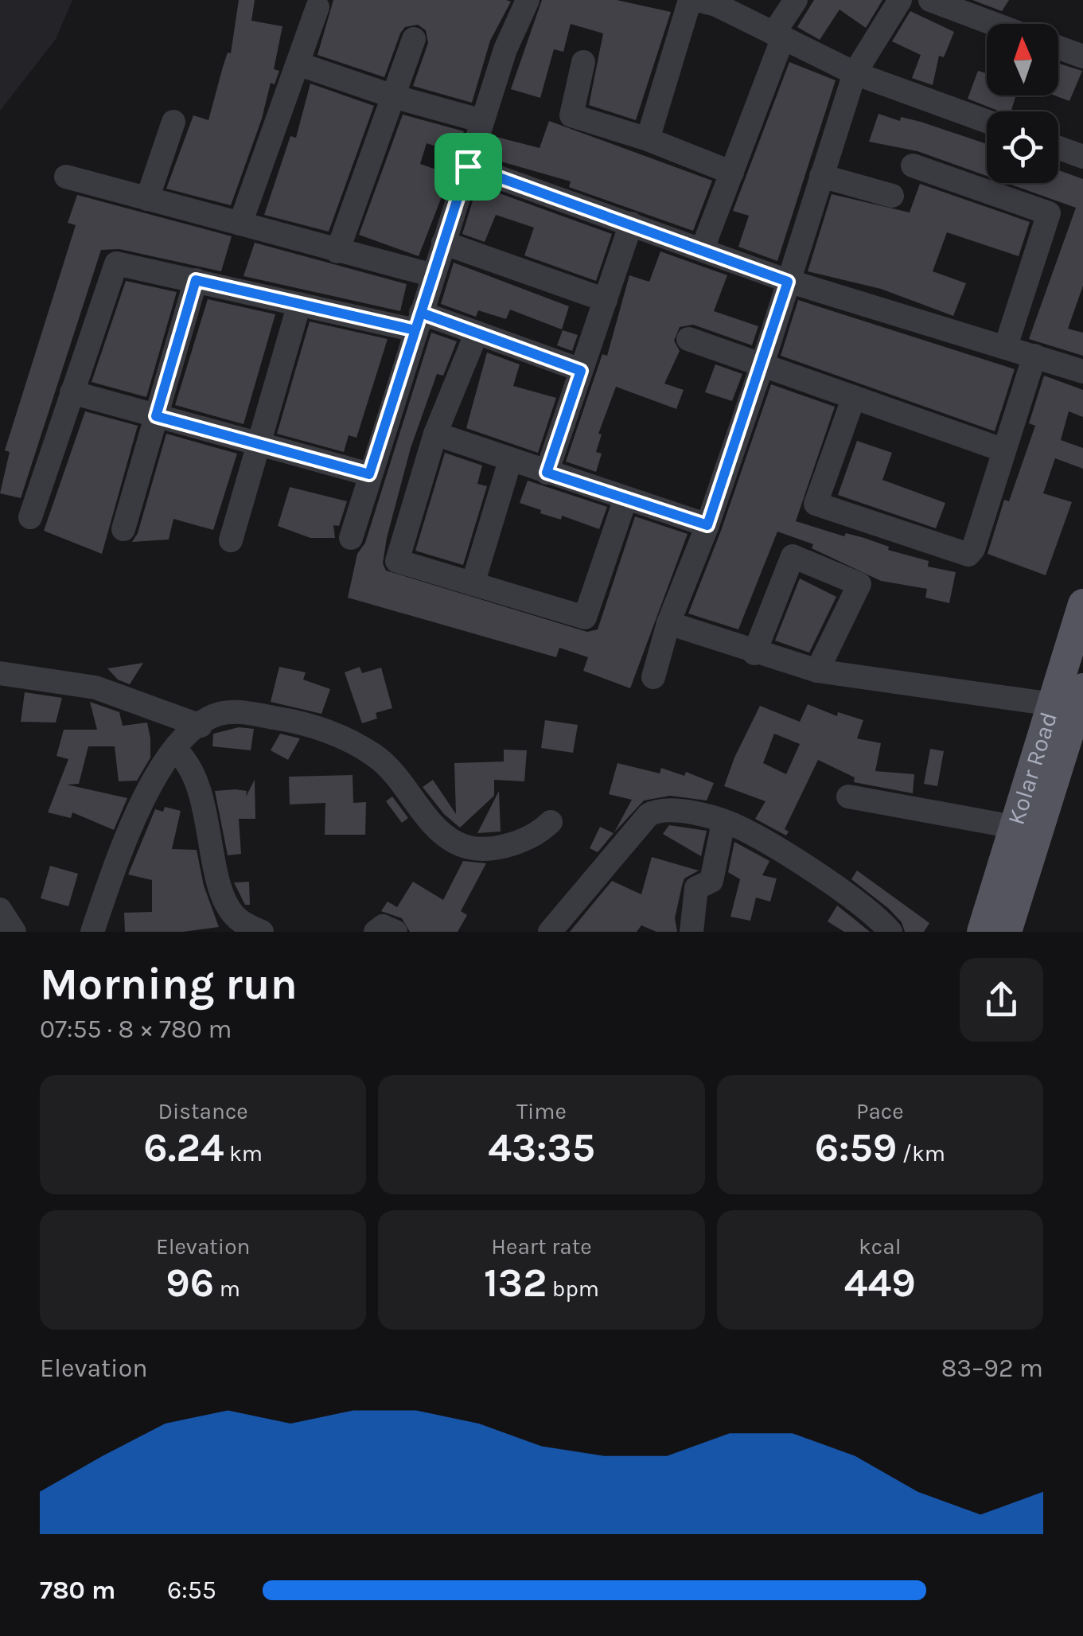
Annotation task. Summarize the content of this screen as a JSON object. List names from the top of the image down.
{
  "streets": {
    "main road": ["Kolar Road"]
  },
  "north": "top",
  "page": {
    "heading": ["Morning run", "07:55 · 8 × 780 m"],
    "stats": [
      ["Distance", "6.24 km"],
      ["Time", "43:35"],
      ["Pace", "6:59 /km"],
      ["Elevation", "96 m"],
      ["Heart rate", "132 bpm"],
      ["kcal", "449"]
    ],
    "chart": ["Elevation", "83–92 m"],
    "list": [
      {
        "name": "780 m",
        "note": "6:55"
      }
    ]
  }
}
